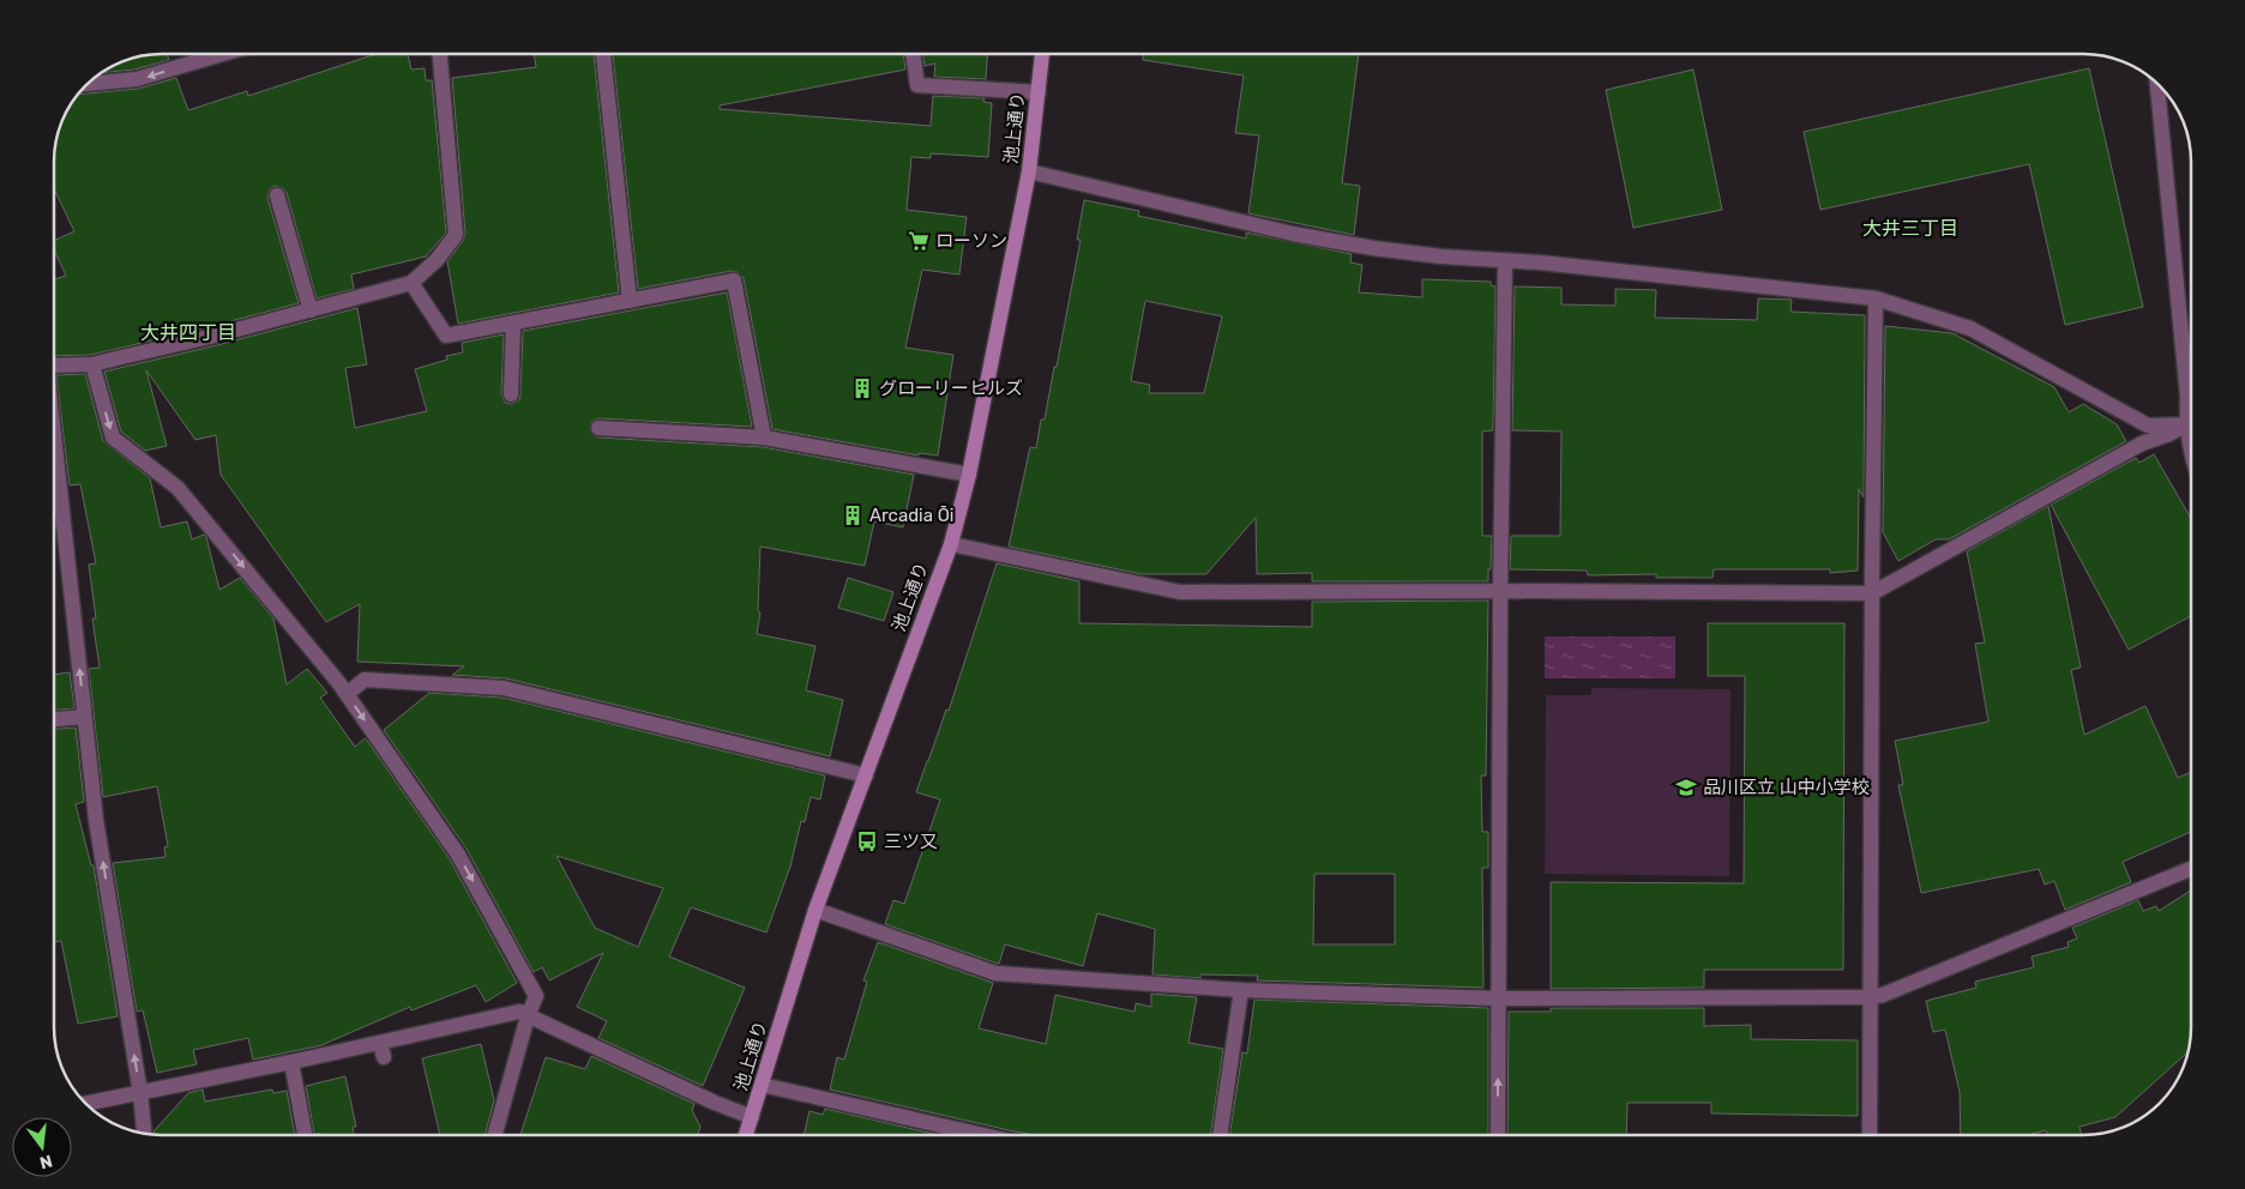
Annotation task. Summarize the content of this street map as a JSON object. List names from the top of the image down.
{
  "streets": {
    "main road": ["池上通り"]
  },
  "districts": ["大井三丁目", "大井四丁目"],
  "places": {
    "supermarket": ["ローソン"],
    "building": ["グローリーヒルズ", "Arcadia Ōi"],
    "school or university": ["品川区立 山中小学校"],
    "bus stop": ["三ツ又"]
  },
  "north": "bottom"
}
